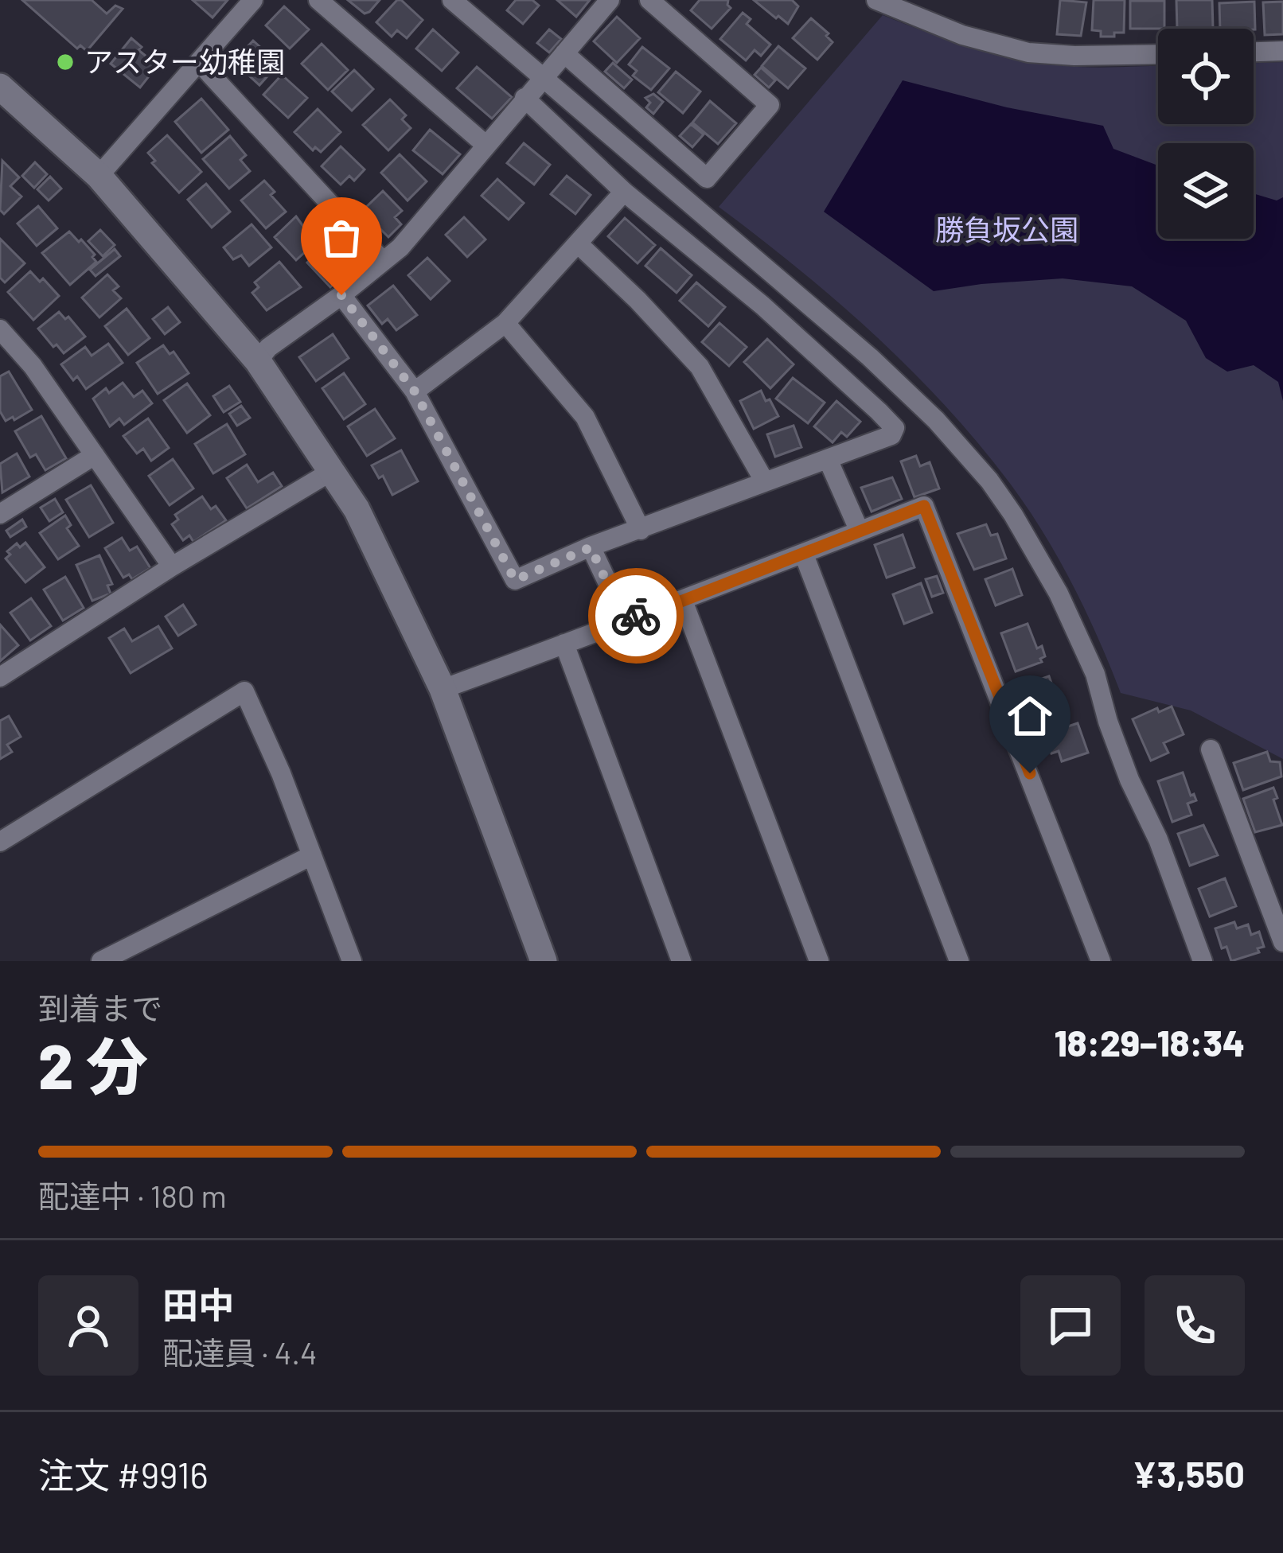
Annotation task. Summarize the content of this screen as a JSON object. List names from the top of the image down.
{
  "parks": ["勝負坂公園"],
  "places": ["アスター幼稚園"],
  "page": {
    "heading": ["2 分", "到着まで", "18:29–18:34"],
    "panel": [
      "田中",
      "配達員 · 4.4",
      "注文 #9916",
      "¥3,550"
    ],
    "bar": "配達中 · 180 m"
  }
}
